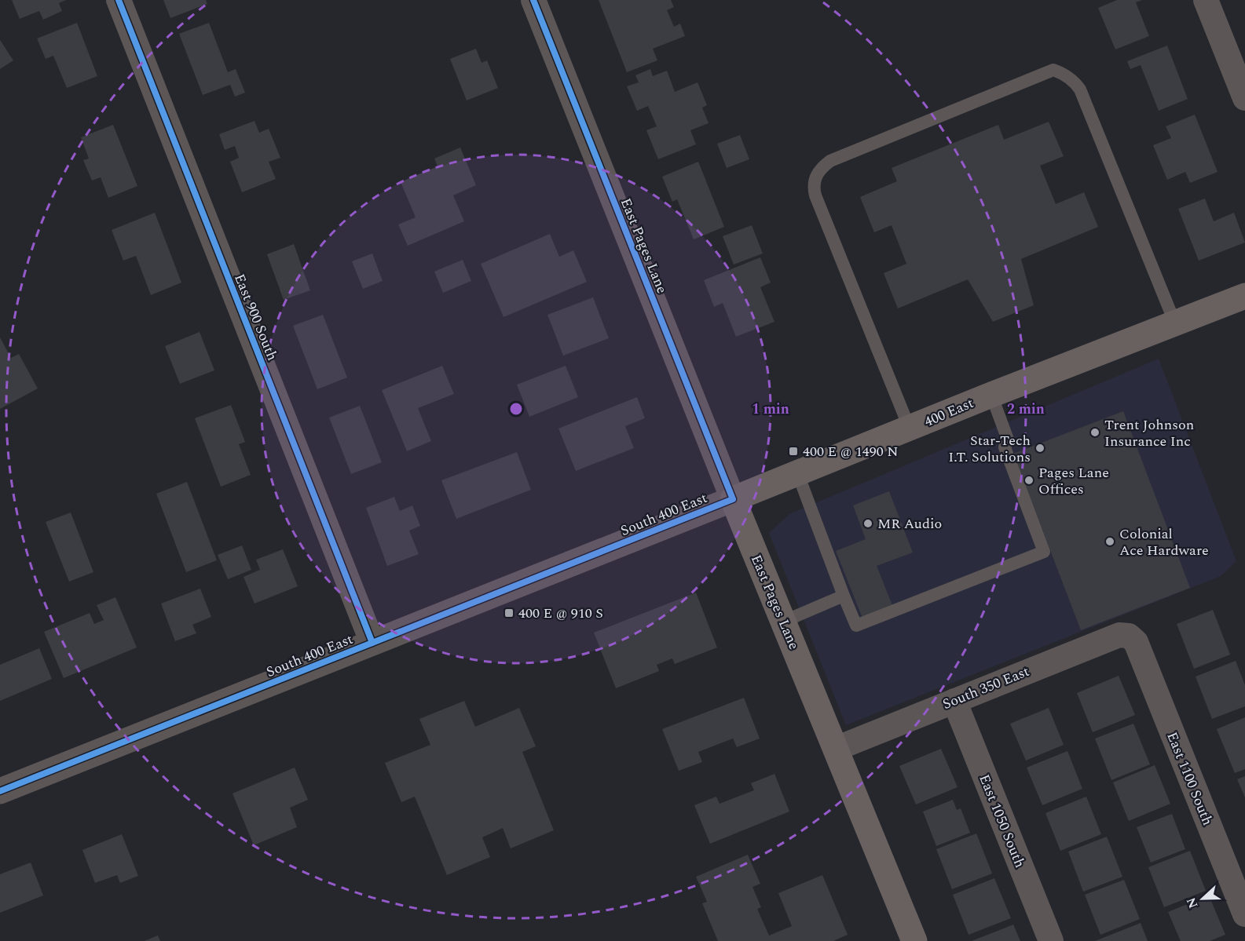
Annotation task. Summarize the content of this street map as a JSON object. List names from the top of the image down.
{
  "streets": {
    "main road": ["East Pages Lane", "400 East"],
    "street": [
      "East 900 South",
      "South 400 East",
      "South 350 East",
      "East 1100 South",
      "East 1050 South"
    ]
  },
  "crossings": [
    ["East Pages Lane", "400 East"],
    ["East Pages Lane", "South 400 East"],
    ["East Pages Lane", "South 350 East"],
    ["East 900 South", "South 400 East"],
    ["400 East", "South 400 East"],
    ["South 350 East", "East 1100 South"],
    ["South 350 East", "East 1050 South"]
  ],
  "places": {
    "other": [
      "Trent Johnson Insurance Inc",
      "Star-Tech I.T. Solutions",
      "Pages Lane Offices",
      "MR Audio",
      "Colonial Ace Hardware"
    ],
    "transit": ["400 E @ 1490 N", "400 E @ 910 S"]
  },
  "north": "left",
  "rings": ["1 min", "2 min"]
}
